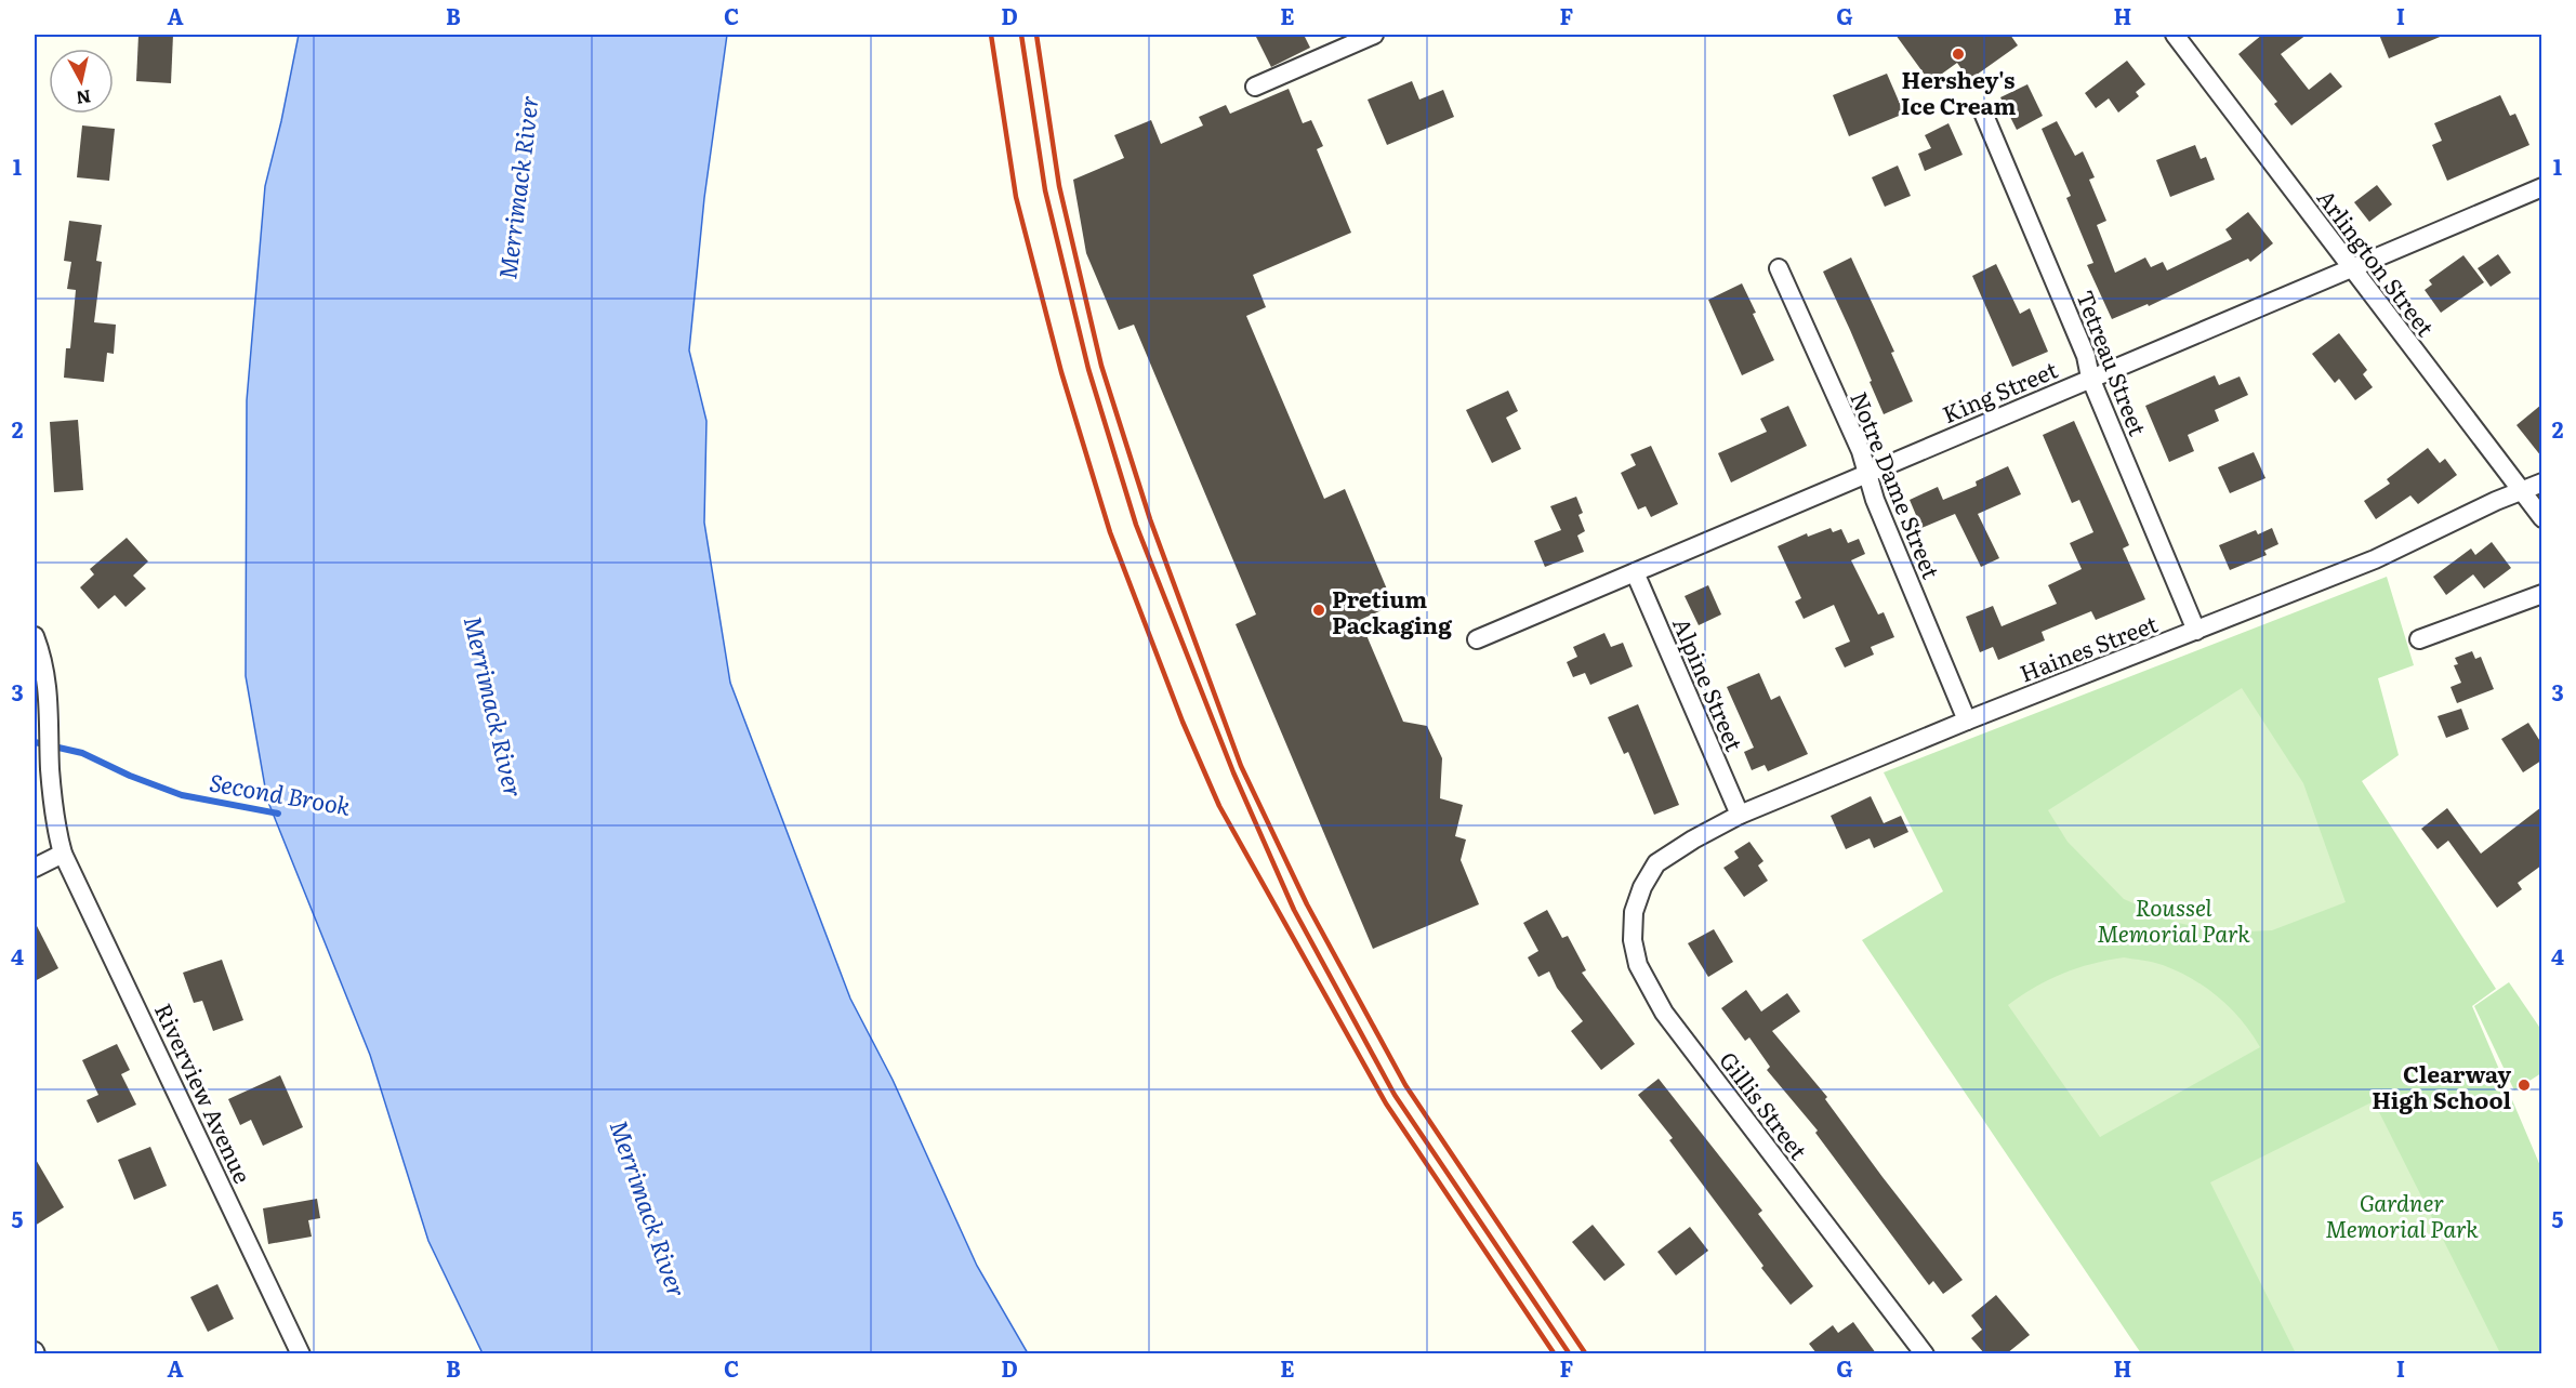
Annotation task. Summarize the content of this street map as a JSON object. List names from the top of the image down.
{
  "streets": {
    "street": [
      "Arlington Street",
      "Tetreau Street",
      "King Street",
      "Notre Dame Street",
      "Haines Street",
      "Alpine Street",
      "Riverview Avenue",
      "Gillis Street"
    ]
  },
  "crossings": [
    ["Arlington Street", "King Street"],
    ["Arlington Street", "Haines Street"],
    ["Tetreau Street", "King Street"],
    ["Tetreau Street", "Haines Street"],
    ["King Street", "Notre Dame Street"],
    ["King Street", "Alpine Street"],
    ["Notre Dame Street", "Haines Street"],
    ["Haines Street", "Alpine Street"],
    ["Haines Street", "Gillis Street"]
  ],
  "water": ["Merrimack River", "Second Brook"],
  "parks": ["Roussel Memorial Park", "Gardner Memorial Park"],
  "places": ["Hershey's Ice Cream", "Pretium Packaging", "Clearway High School"],
  "north": "bottom",
  "grid": {
    "columns": [
      "A",
      "B",
      "C",
      "D",
      "E",
      "F",
      "G",
      "H",
      "I"
    ],
    "rows": [
      "1",
      "2",
      "3",
      "4",
      "5"
    ]
  }
}
